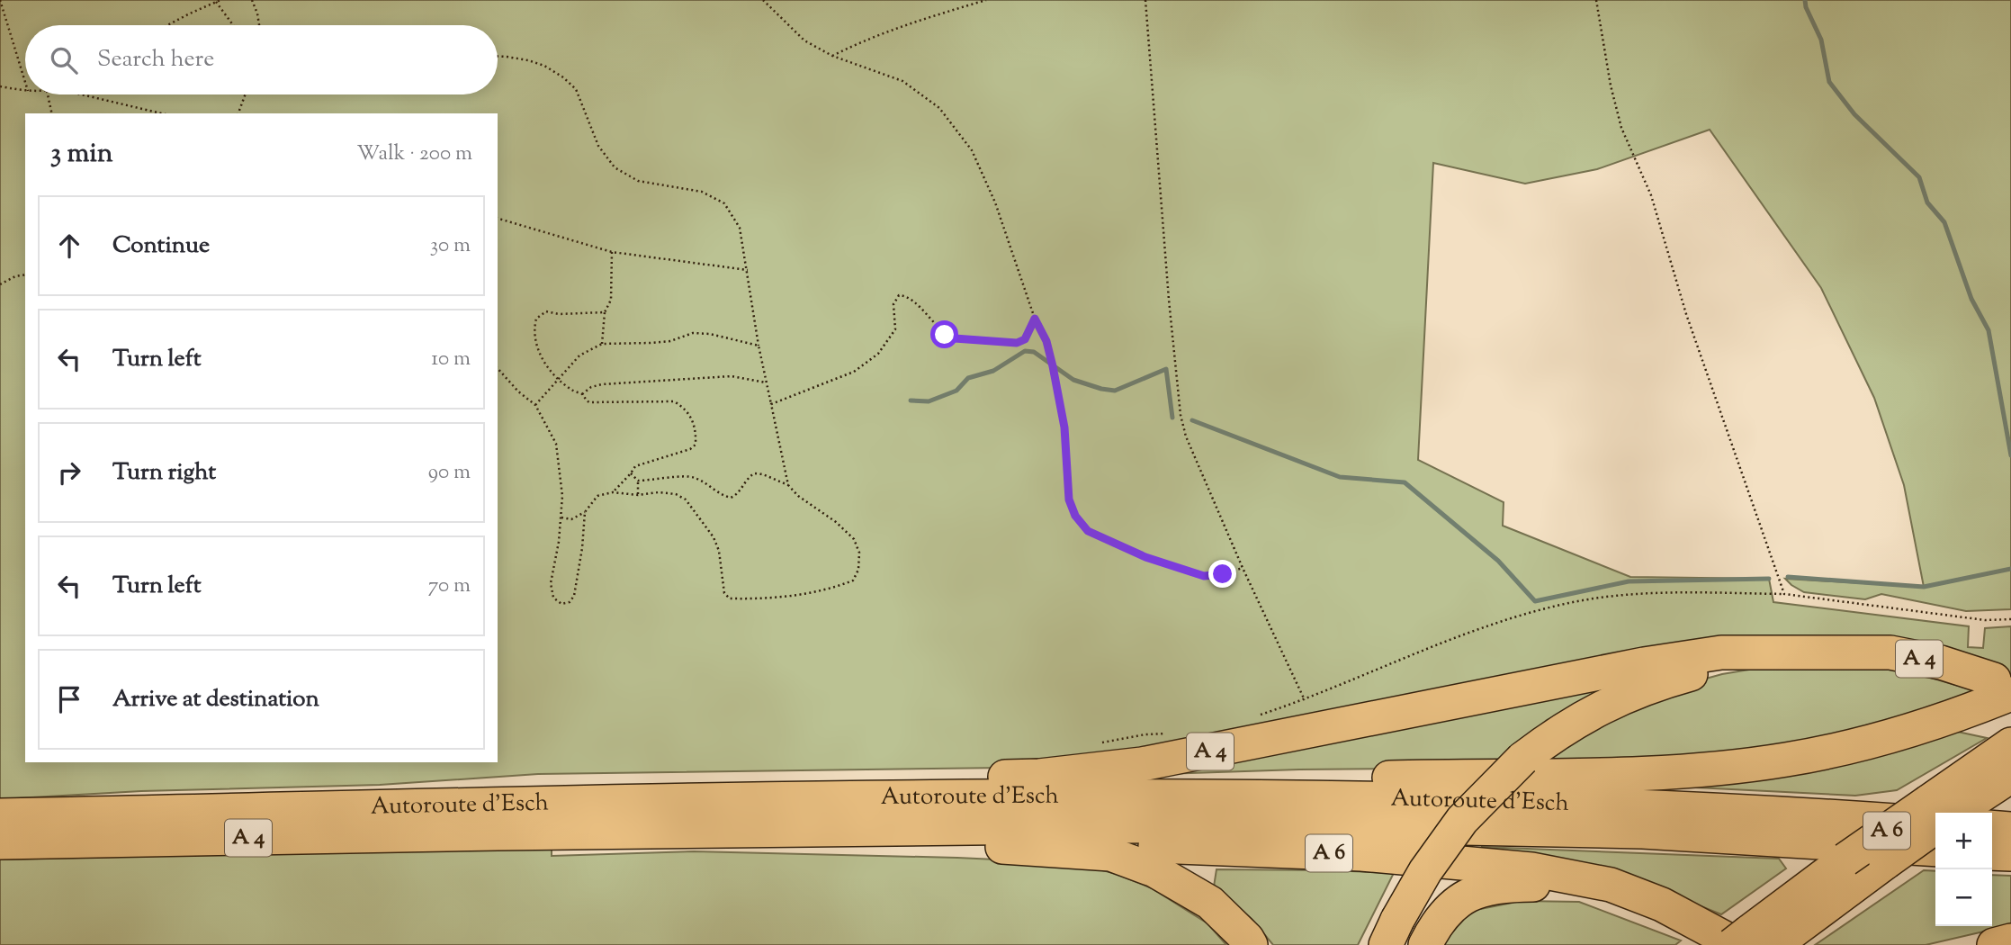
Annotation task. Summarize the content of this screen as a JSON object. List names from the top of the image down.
{
  "streets": {
    "highway": ["A 4", "Autoroute d'Esch", "A 6"]
  },
  "crossings": [
    ["A 4", "Autoroute d'Esch"],
    ["Autoroute d'Esch", "A 6"]
  ],
  "page": {
    "search": "Search here",
    "heading": ["3 min", "Walk · 200 m"],
    "list": [
      ["Continue", "30 m"],
      ["Turn left", "10 m"],
      ["Turn right", "90 m"],
      ["Turn left", "70 m"],
      "Arrive at destination"
    ],
    "map_buttons": ["+", "−"]
  }
}
